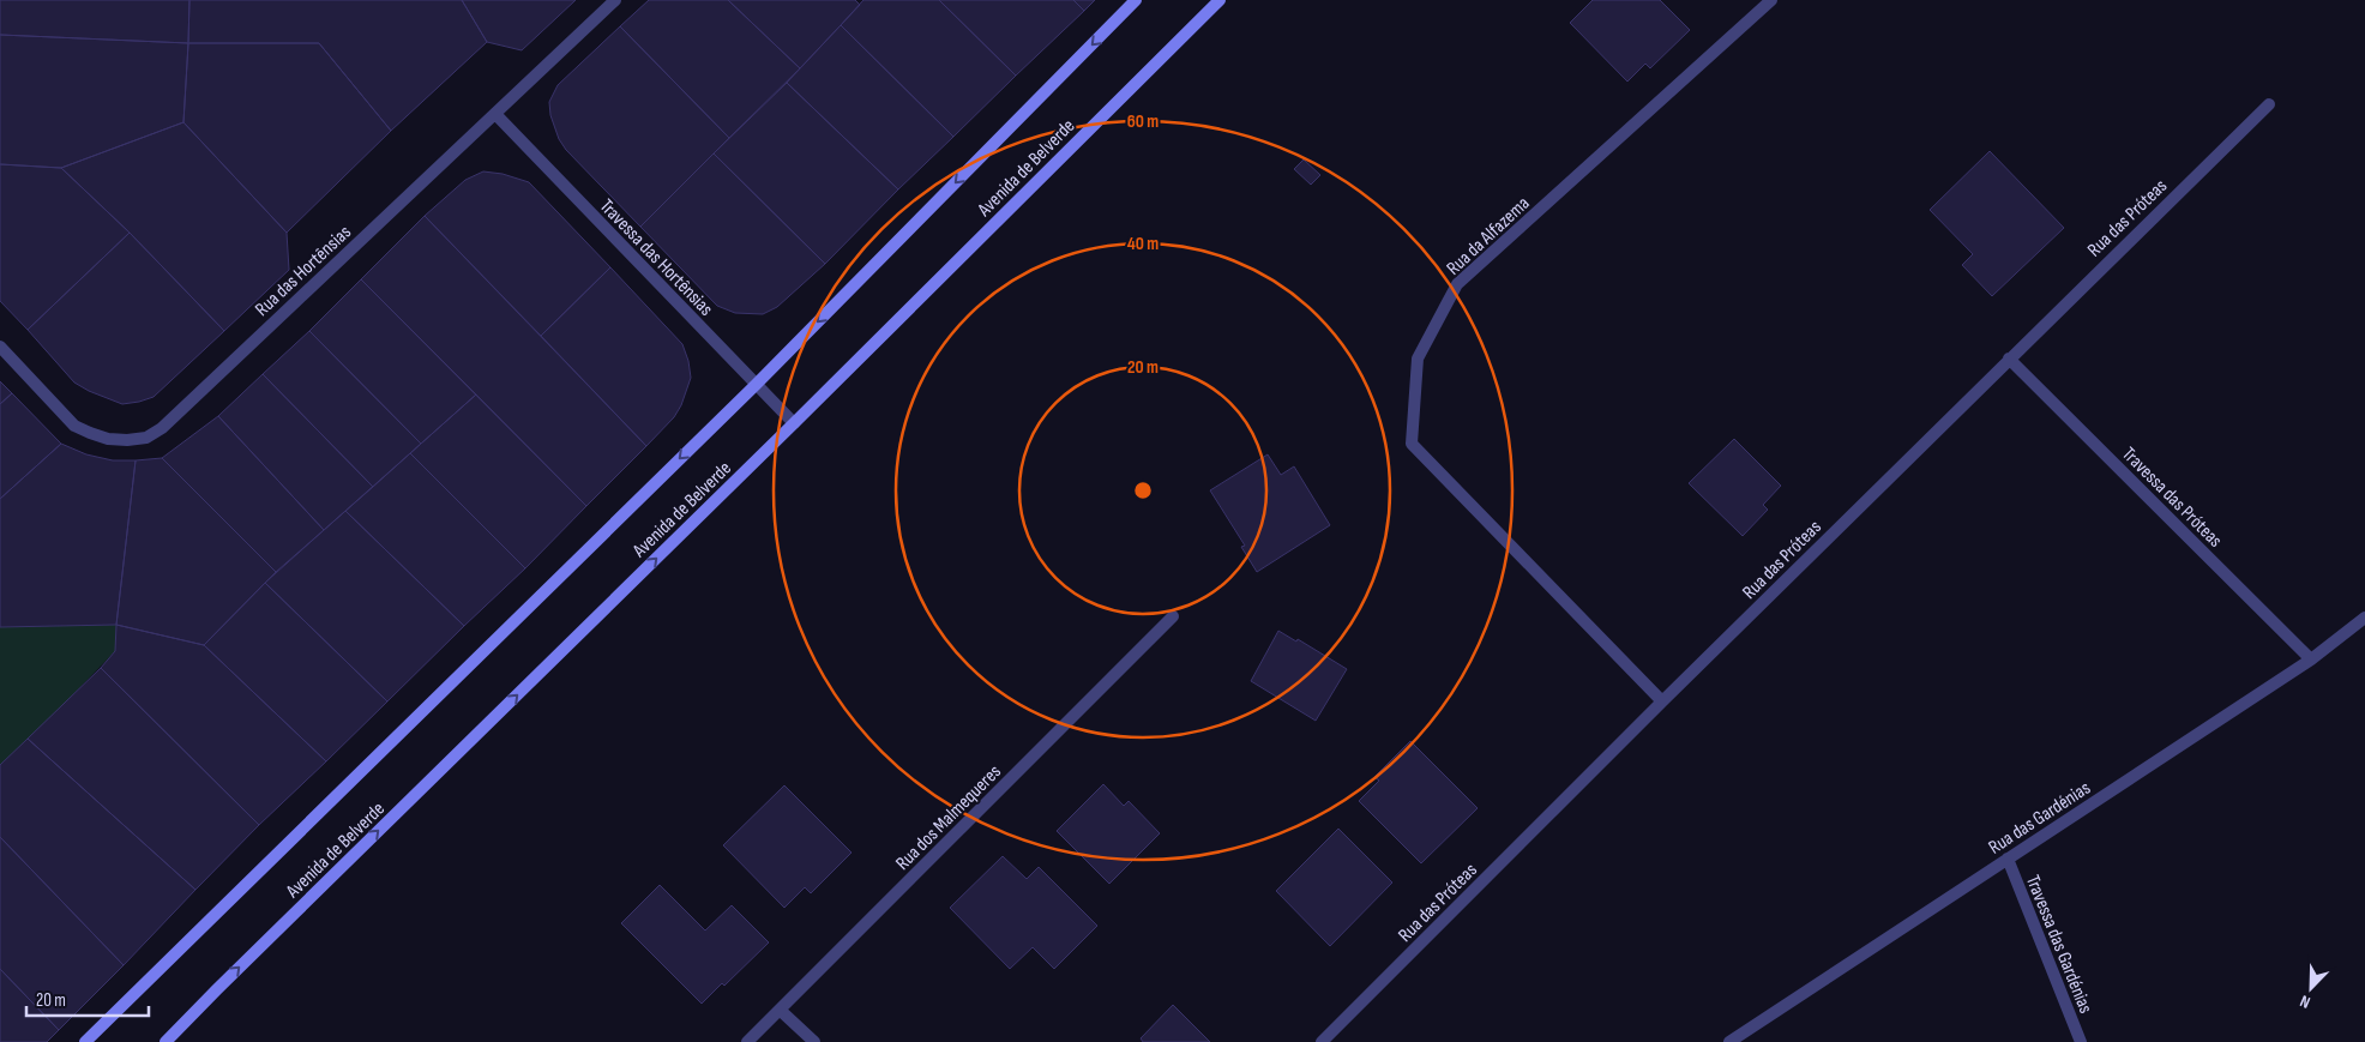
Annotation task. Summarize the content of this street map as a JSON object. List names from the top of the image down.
{
  "streets": {
    "main road": ["Avenida de Belverde"],
    "street": [
      "Rua das Próteas",
      "Rua da Alfazema",
      "Travessa das Hortênsias",
      "Rua das Hortênsias",
      "Travessa das Próteas",
      "Rua dos Malmequeres",
      "Rua das Gardénias",
      "Travessa das Gardénias"
    ]
  },
  "crossings": [
    ["Avenida de Belverde", "Travessa das Hortênsias"],
    ["Rua das Próteas", "Rua da Alfazema"],
    ["Rua das Próteas", "Travessa das Próteas"],
    ["Travessa das Hortênsias", "Rua das Hortênsias"],
    ["Travessa das Próteas", "Rua das Gardénias"],
    ["Rua das Gardénias", "Travessa das Gardénias"]
  ],
  "scale_bar": "20 m",
  "north": "bottom left",
  "rings": ["60 m", "40 m", "20 m"]
}
